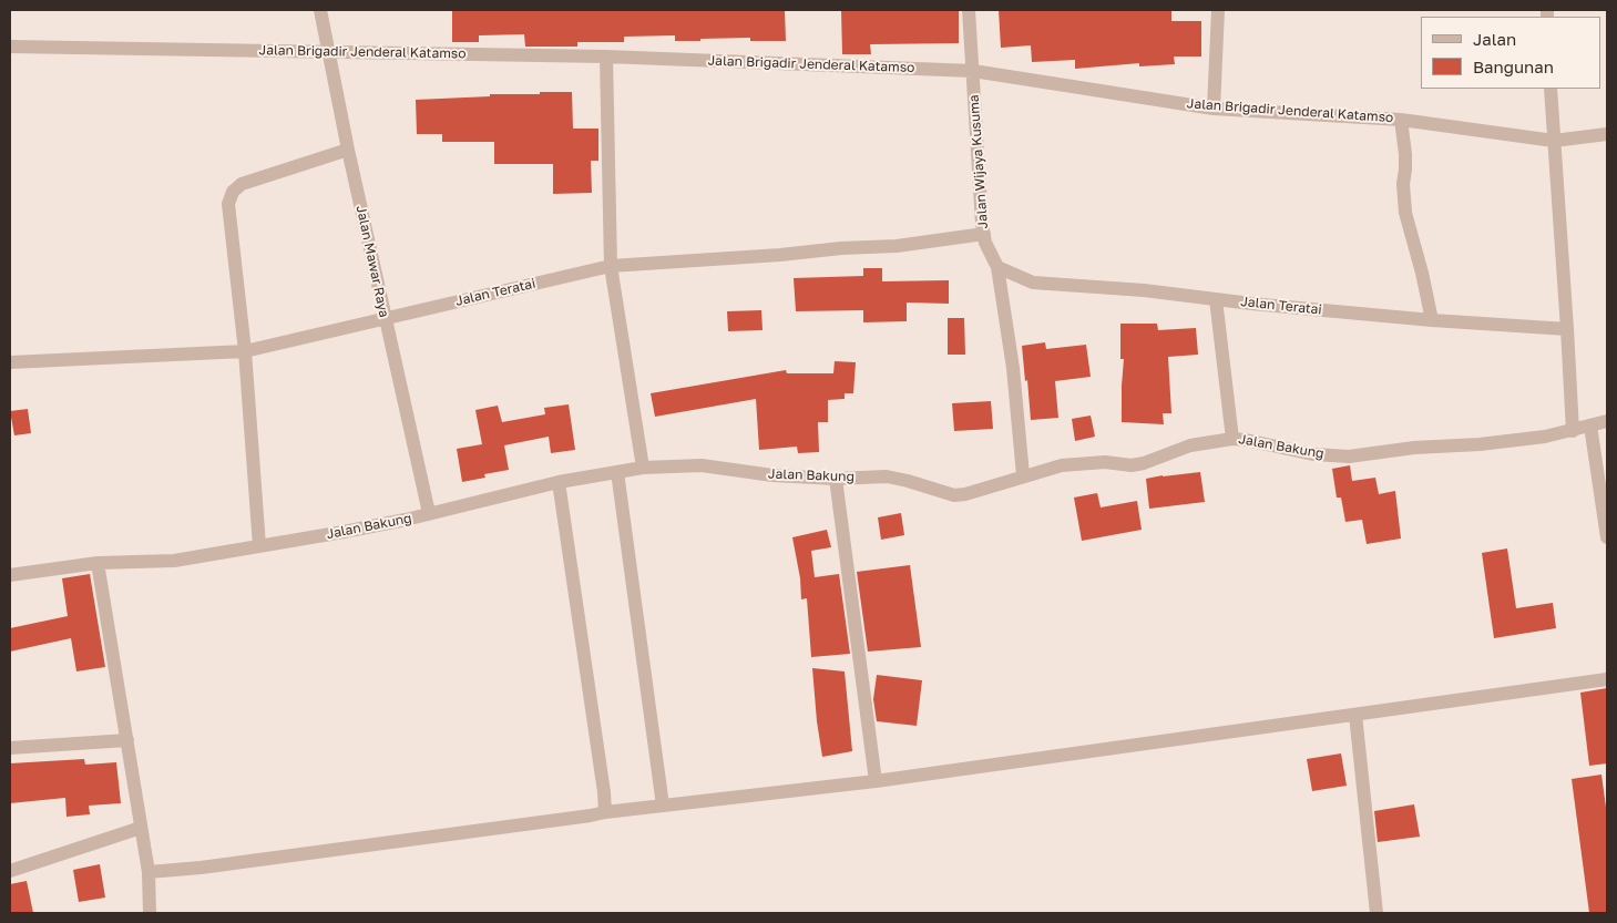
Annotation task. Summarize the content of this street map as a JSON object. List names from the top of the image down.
{
  "streets": {
    "street": [
      "Jalan Brigadir Jenderal Katamso",
      "Jalan Wijaya Kusuma",
      "Jalan Mawar Raya",
      "Jalan Teratai",
      "Jalan Bakung"
    ]
  },
  "crossings": [
    ["Jalan Brigadir Jenderal Katamso", "Jalan Wijaya Kusuma"],
    ["Jalan Brigadir Jenderal Katamso", "Jalan Mawar Raya"],
    ["Jalan Wijaya Kusuma", "Jalan Teratai"],
    ["Jalan Wijaya Kusuma", "Jalan Bakung"],
    ["Jalan Mawar Raya", "Jalan Teratai"],
    ["Jalan Mawar Raya", "Jalan Bakung"]
  ],
  "legend": ["Jalan", "Bangunan"]
}
